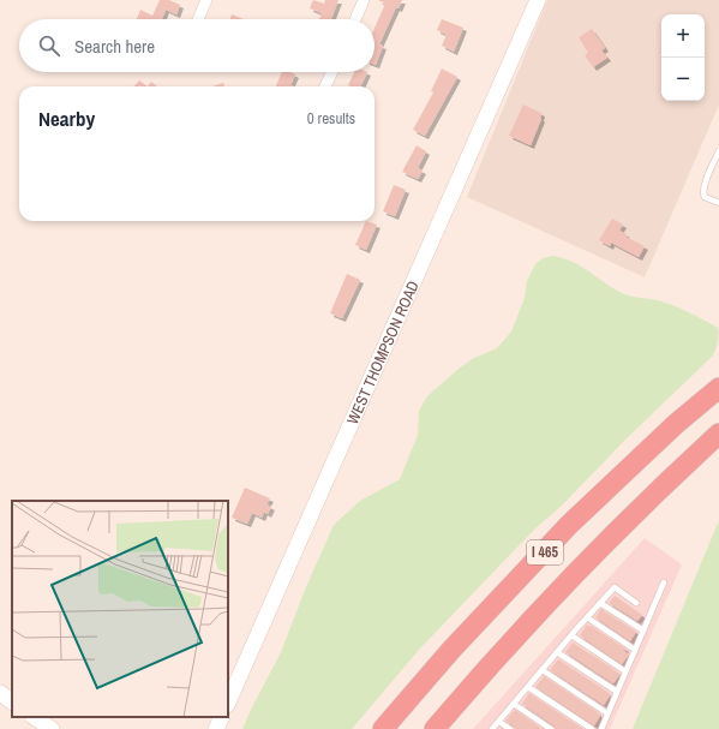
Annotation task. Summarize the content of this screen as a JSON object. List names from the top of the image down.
{
  "streets": {
    "highway": ["I 465"],
    "main road": ["WEST THOMPSON ROAD"]
  },
  "page": {
    "map_buttons": ["+", "−"],
    "search": "Search here",
    "heading": ["Nearby", "0 results"]
  }
}
